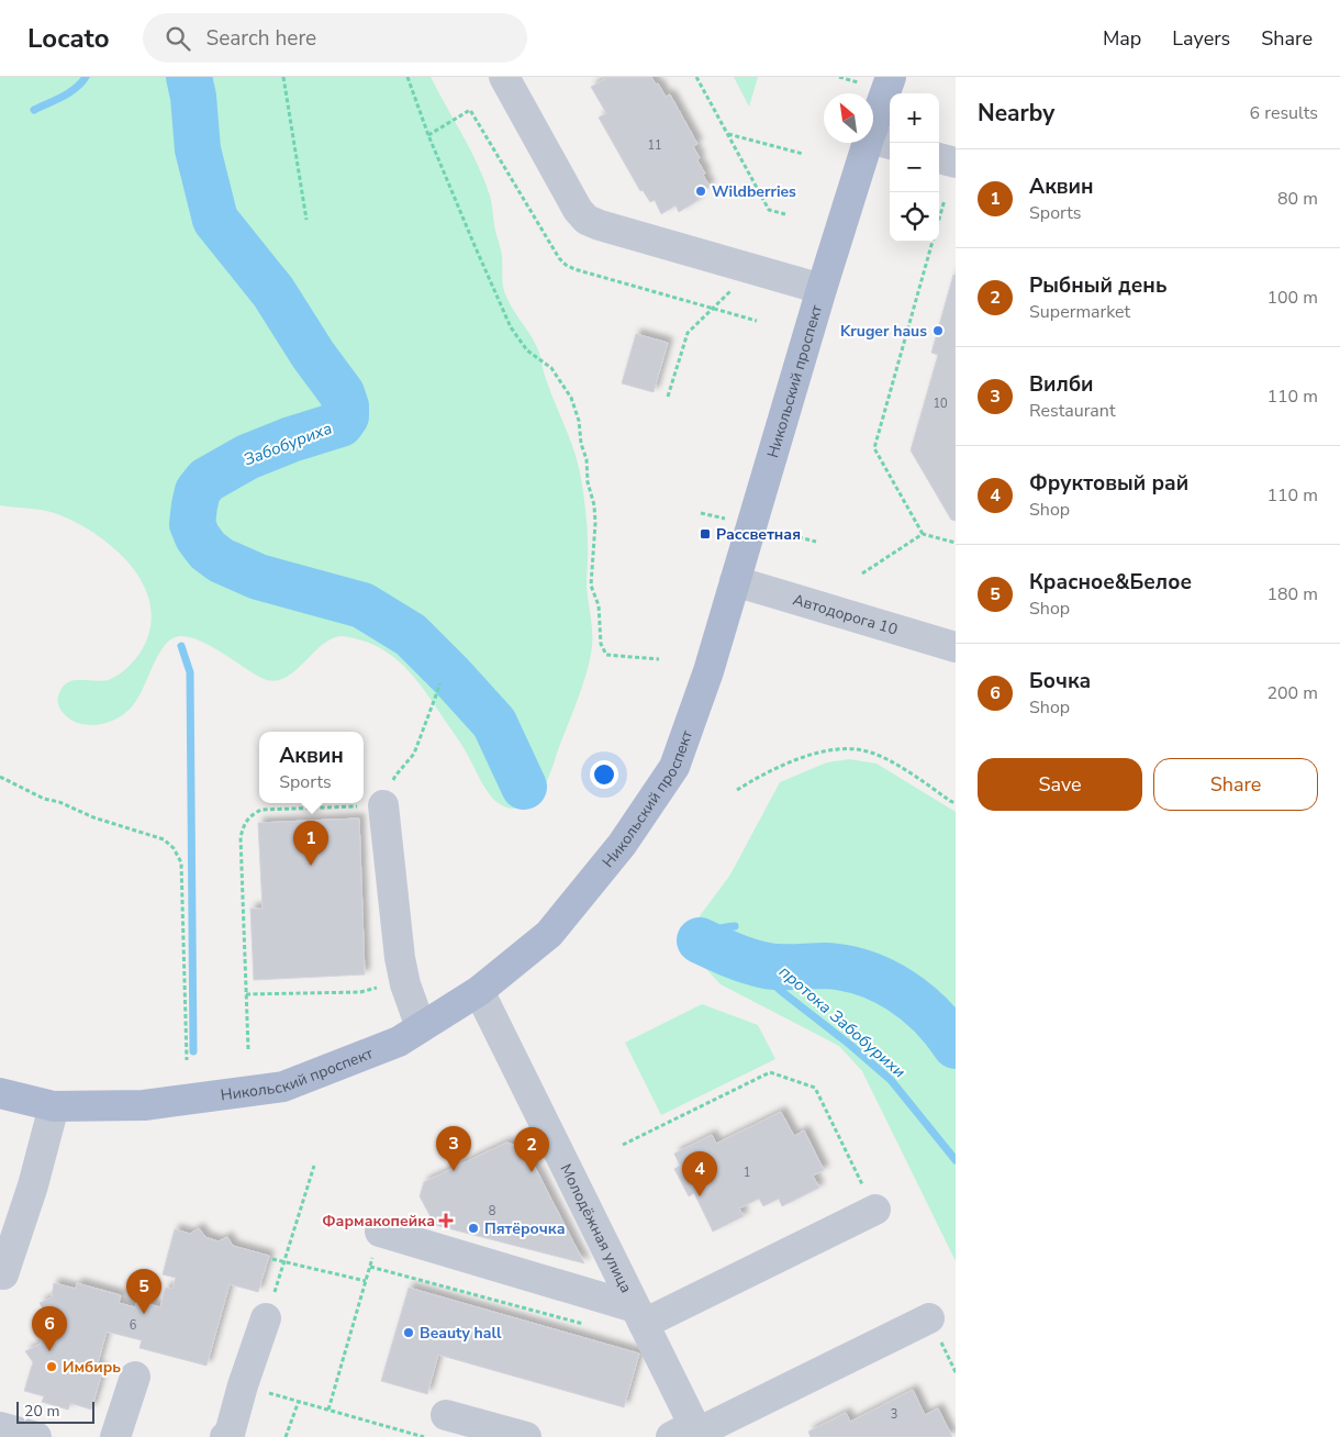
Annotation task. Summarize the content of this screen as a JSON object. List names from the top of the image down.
{
  "streets": {
    "main road": ["Никольский проспект"],
    "street": ["Автодорога 10", "Молодёжная улица"]
  },
  "crossings": [
    ["Никольский проспект", "Автодорога 10"],
    ["Никольский проспект", "Молодёжная улица"]
  ],
  "water": ["Забобуриха", "протока Забобурихи"],
  "places": {
    "other": [
      "Wildberries",
      "Kruger haus",
      "Пятёрочка",
      "Beauty hall",
      "Имбирь"
    ],
    "transit": ["Рассветная"],
    "health": ["Фармакопейка"]
  },
  "house_numbers": [
    "11",
    "10",
    "1",
    "8",
    "6",
    "3"
  ],
  "scale_bar": "20 m",
  "north": "top left",
  "page": {
    "header": "Locato",
    "search": "Search here",
    "nav": ["Map", "Layers", "Share"],
    "heading": ["Nearby", "6 results"],
    "map_buttons": ["+", "−"],
    "list": [
      {
        "mark": "1",
        "name": "Аквин",
        "note": "Sports",
        "value": "80 m"
      },
      {
        "mark": "2",
        "name": "Рыбный день",
        "note": "Supermarket",
        "value": "100 m"
      },
      {
        "mark": "3",
        "name": "Вилби",
        "note": "Restaurant",
        "value": "110 m"
      },
      {
        "mark": "4",
        "name": "Фруктовый рай",
        "note": "Shop",
        "value": "110 m"
      },
      {
        "mark": "5",
        "name": "Красное&Белое",
        "note": "Shop",
        "value": "180 m"
      },
      {
        "mark": "6",
        "name": "Бочка",
        "note": "Shop",
        "value": "200 m"
      }
    ],
    "popup": ["Аквин", "Sports"],
    "buttons": ["Save", "Share"],
    "pins": [
      "1",
      "3",
      "2",
      "4",
      "5",
      "6"
    ],
    "scale": "20 m"
  }
}
